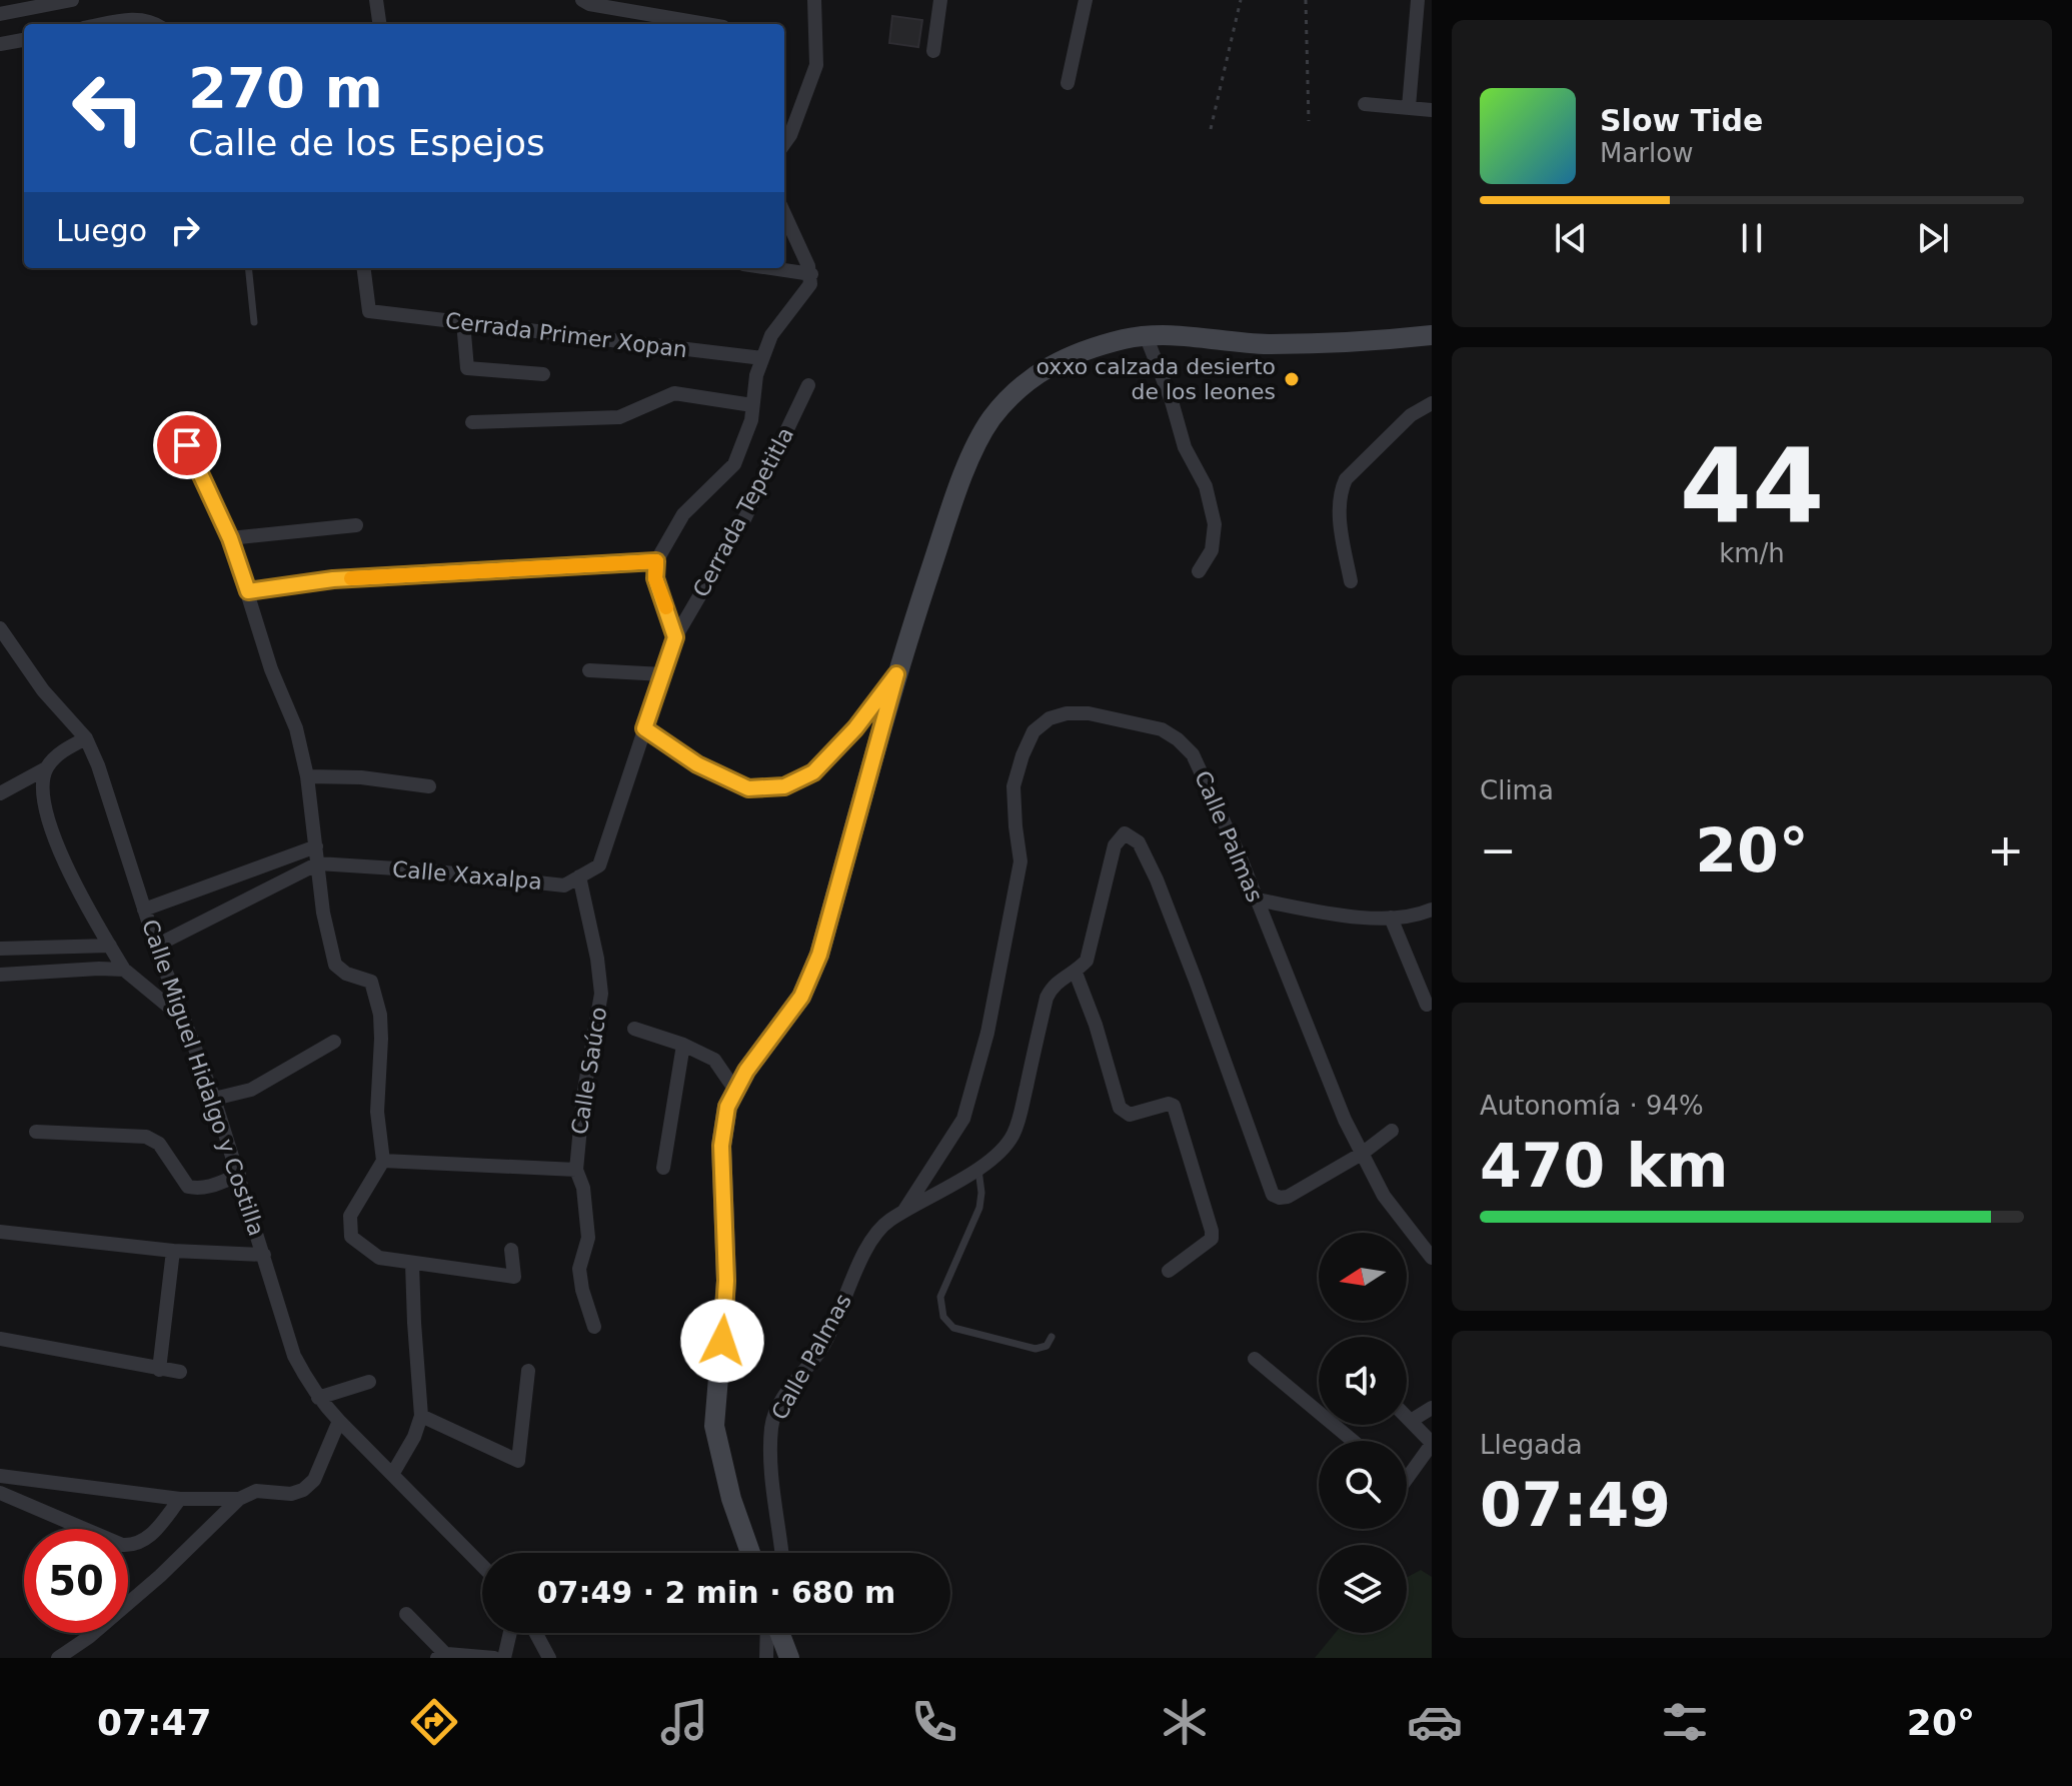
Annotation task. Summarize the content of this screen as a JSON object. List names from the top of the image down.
{
  "streets": {
    "street": [
      "Cerrada Primer Xopan",
      "Cerrada Tepetitla",
      "Calle Palmas",
      "Calle Xaxalpa",
      "Calle Saúco",
      "Calle Miguel Hidalgo y Costilla"
    ]
  },
  "crossings": [
    ["Calle Xaxalpa", "Calle Saúco"]
  ],
  "places": ["oxxo calzada desierto de los leones"],
  "north": "left",
  "page": {
    "turn": ["270 m", "Calle de los Espejos"],
    "song": ["Slow Tide", "Marlow"],
    "then": "Luego",
    "tile": [
      ["44", "km/h"],
      "Clima",
      ["Autonomía · 94%", "470 km"],
      ["Llegada", "07:49"]
    ],
    "heat": ["−", "20°", "+"],
    "limit": "50",
    "trip": "07:49 · 2 min · 680 m",
    "tabs": ["07:47", "20°"]
  }
}
